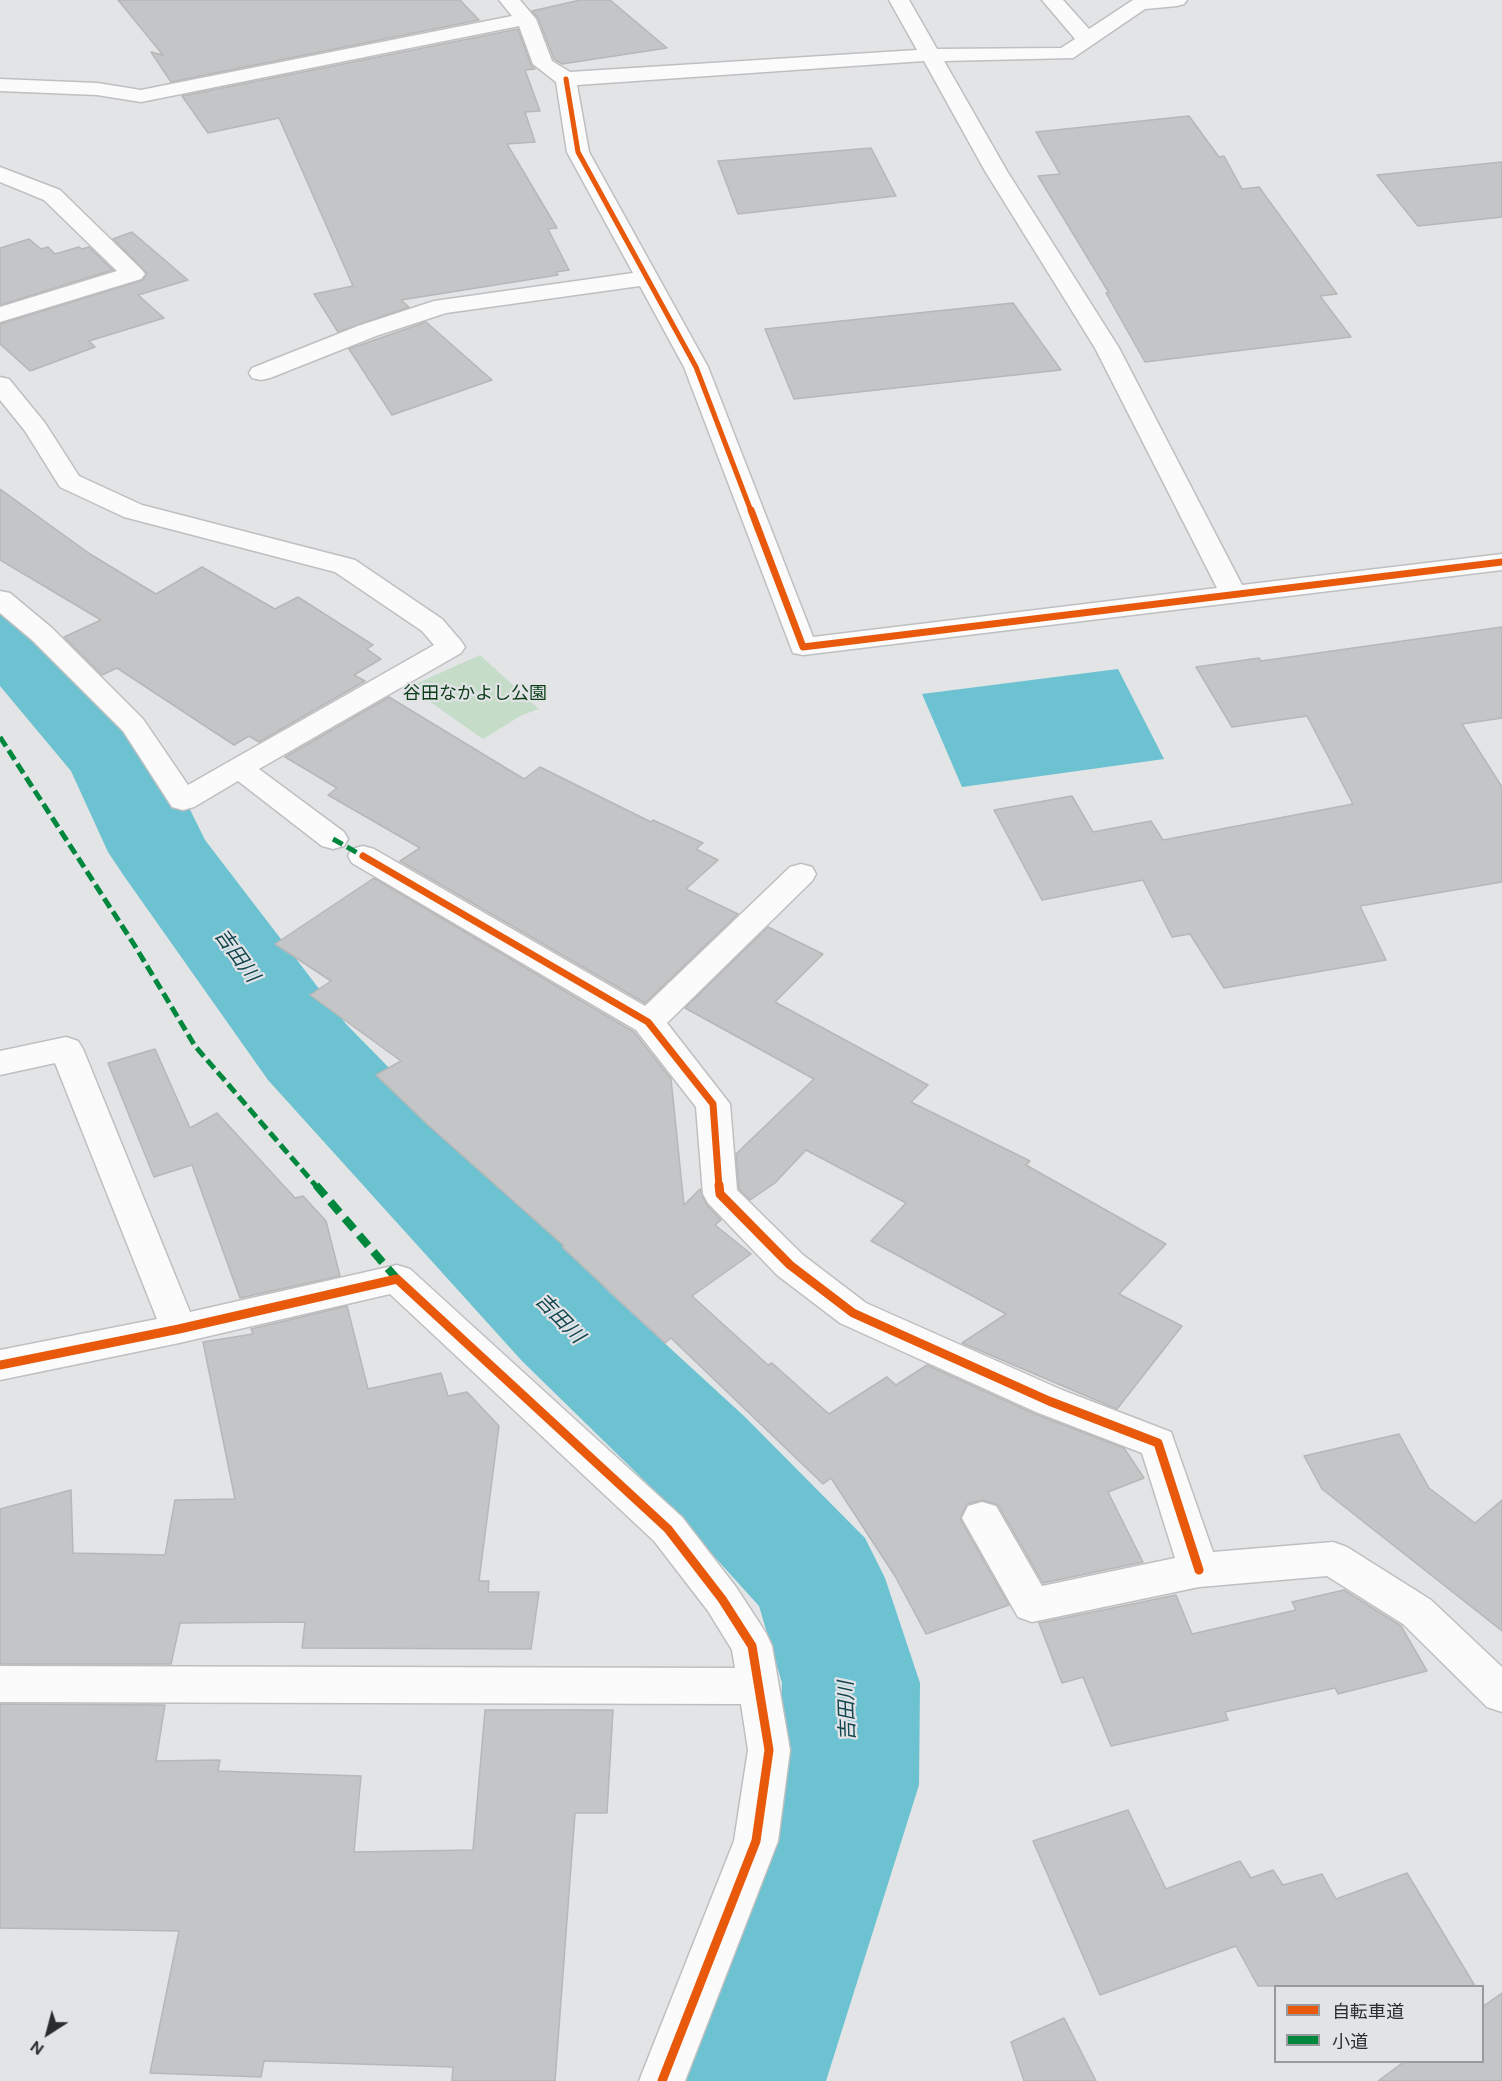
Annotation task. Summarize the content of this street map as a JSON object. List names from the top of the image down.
{
  "water": ["吉田川"],
  "parks": ["谷田なかよし公園"],
  "legend": ["自転車道", "小道"],
  "north": "bottom left"
}
